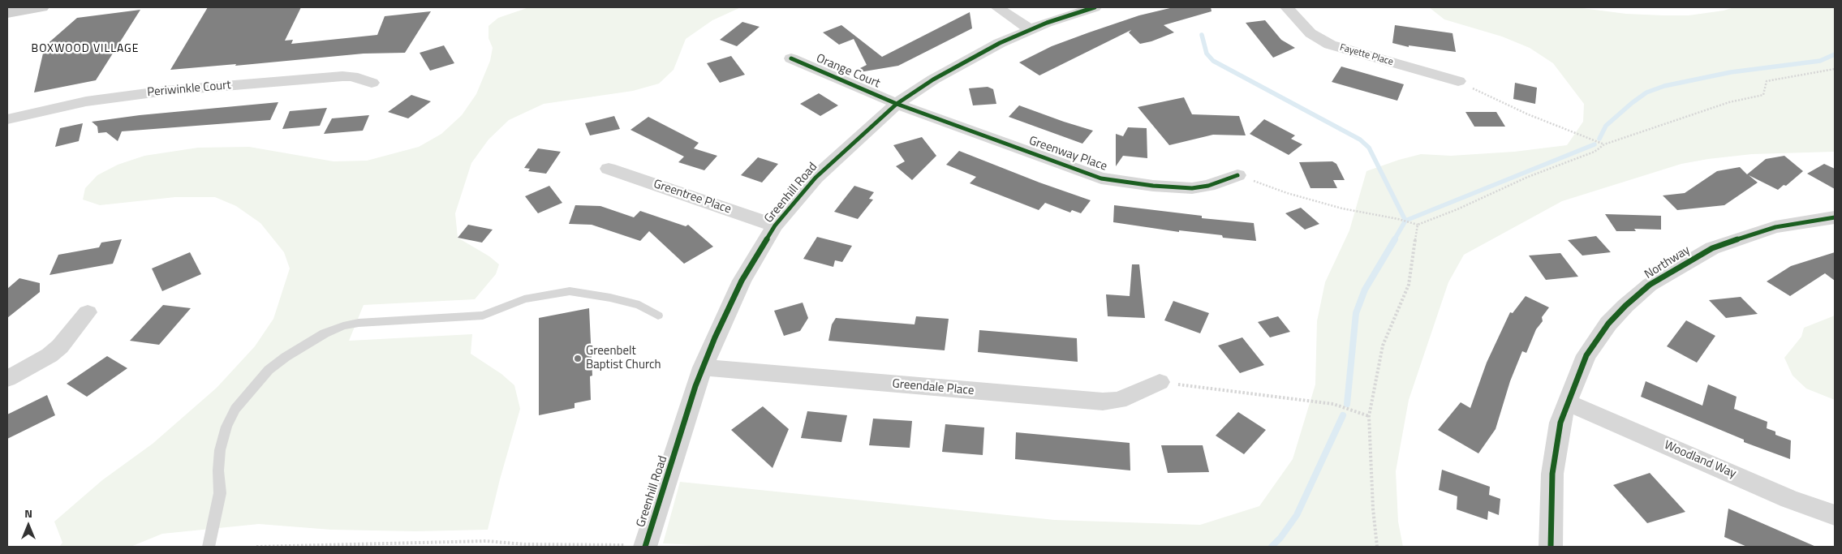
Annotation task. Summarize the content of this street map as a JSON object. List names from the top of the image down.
{
  "streets": {
    "street": [
      "Fayette Place",
      "Orange Court",
      "Periwinkle Court",
      "Greenway Place",
      "Greenhill Road",
      "Greentree Place",
      "Northway",
      "Greendale Place",
      "Woodland Way"
    ]
  },
  "crossings": [
    ["Orange Court", "Greenway Place"],
    ["Orange Court", "Greenhill Road"],
    ["Greenway Place", "Greenhill Road"],
    ["Greenhill Road", "Greentree Place"],
    ["Greenhill Road", "Greendale Place"],
    ["Northway", "Woodland Way"]
  ],
  "districts": ["BOXWOOD VILLAGE"],
  "places": ["Greenbelt Baptist Church"],
  "north": "top"
}
